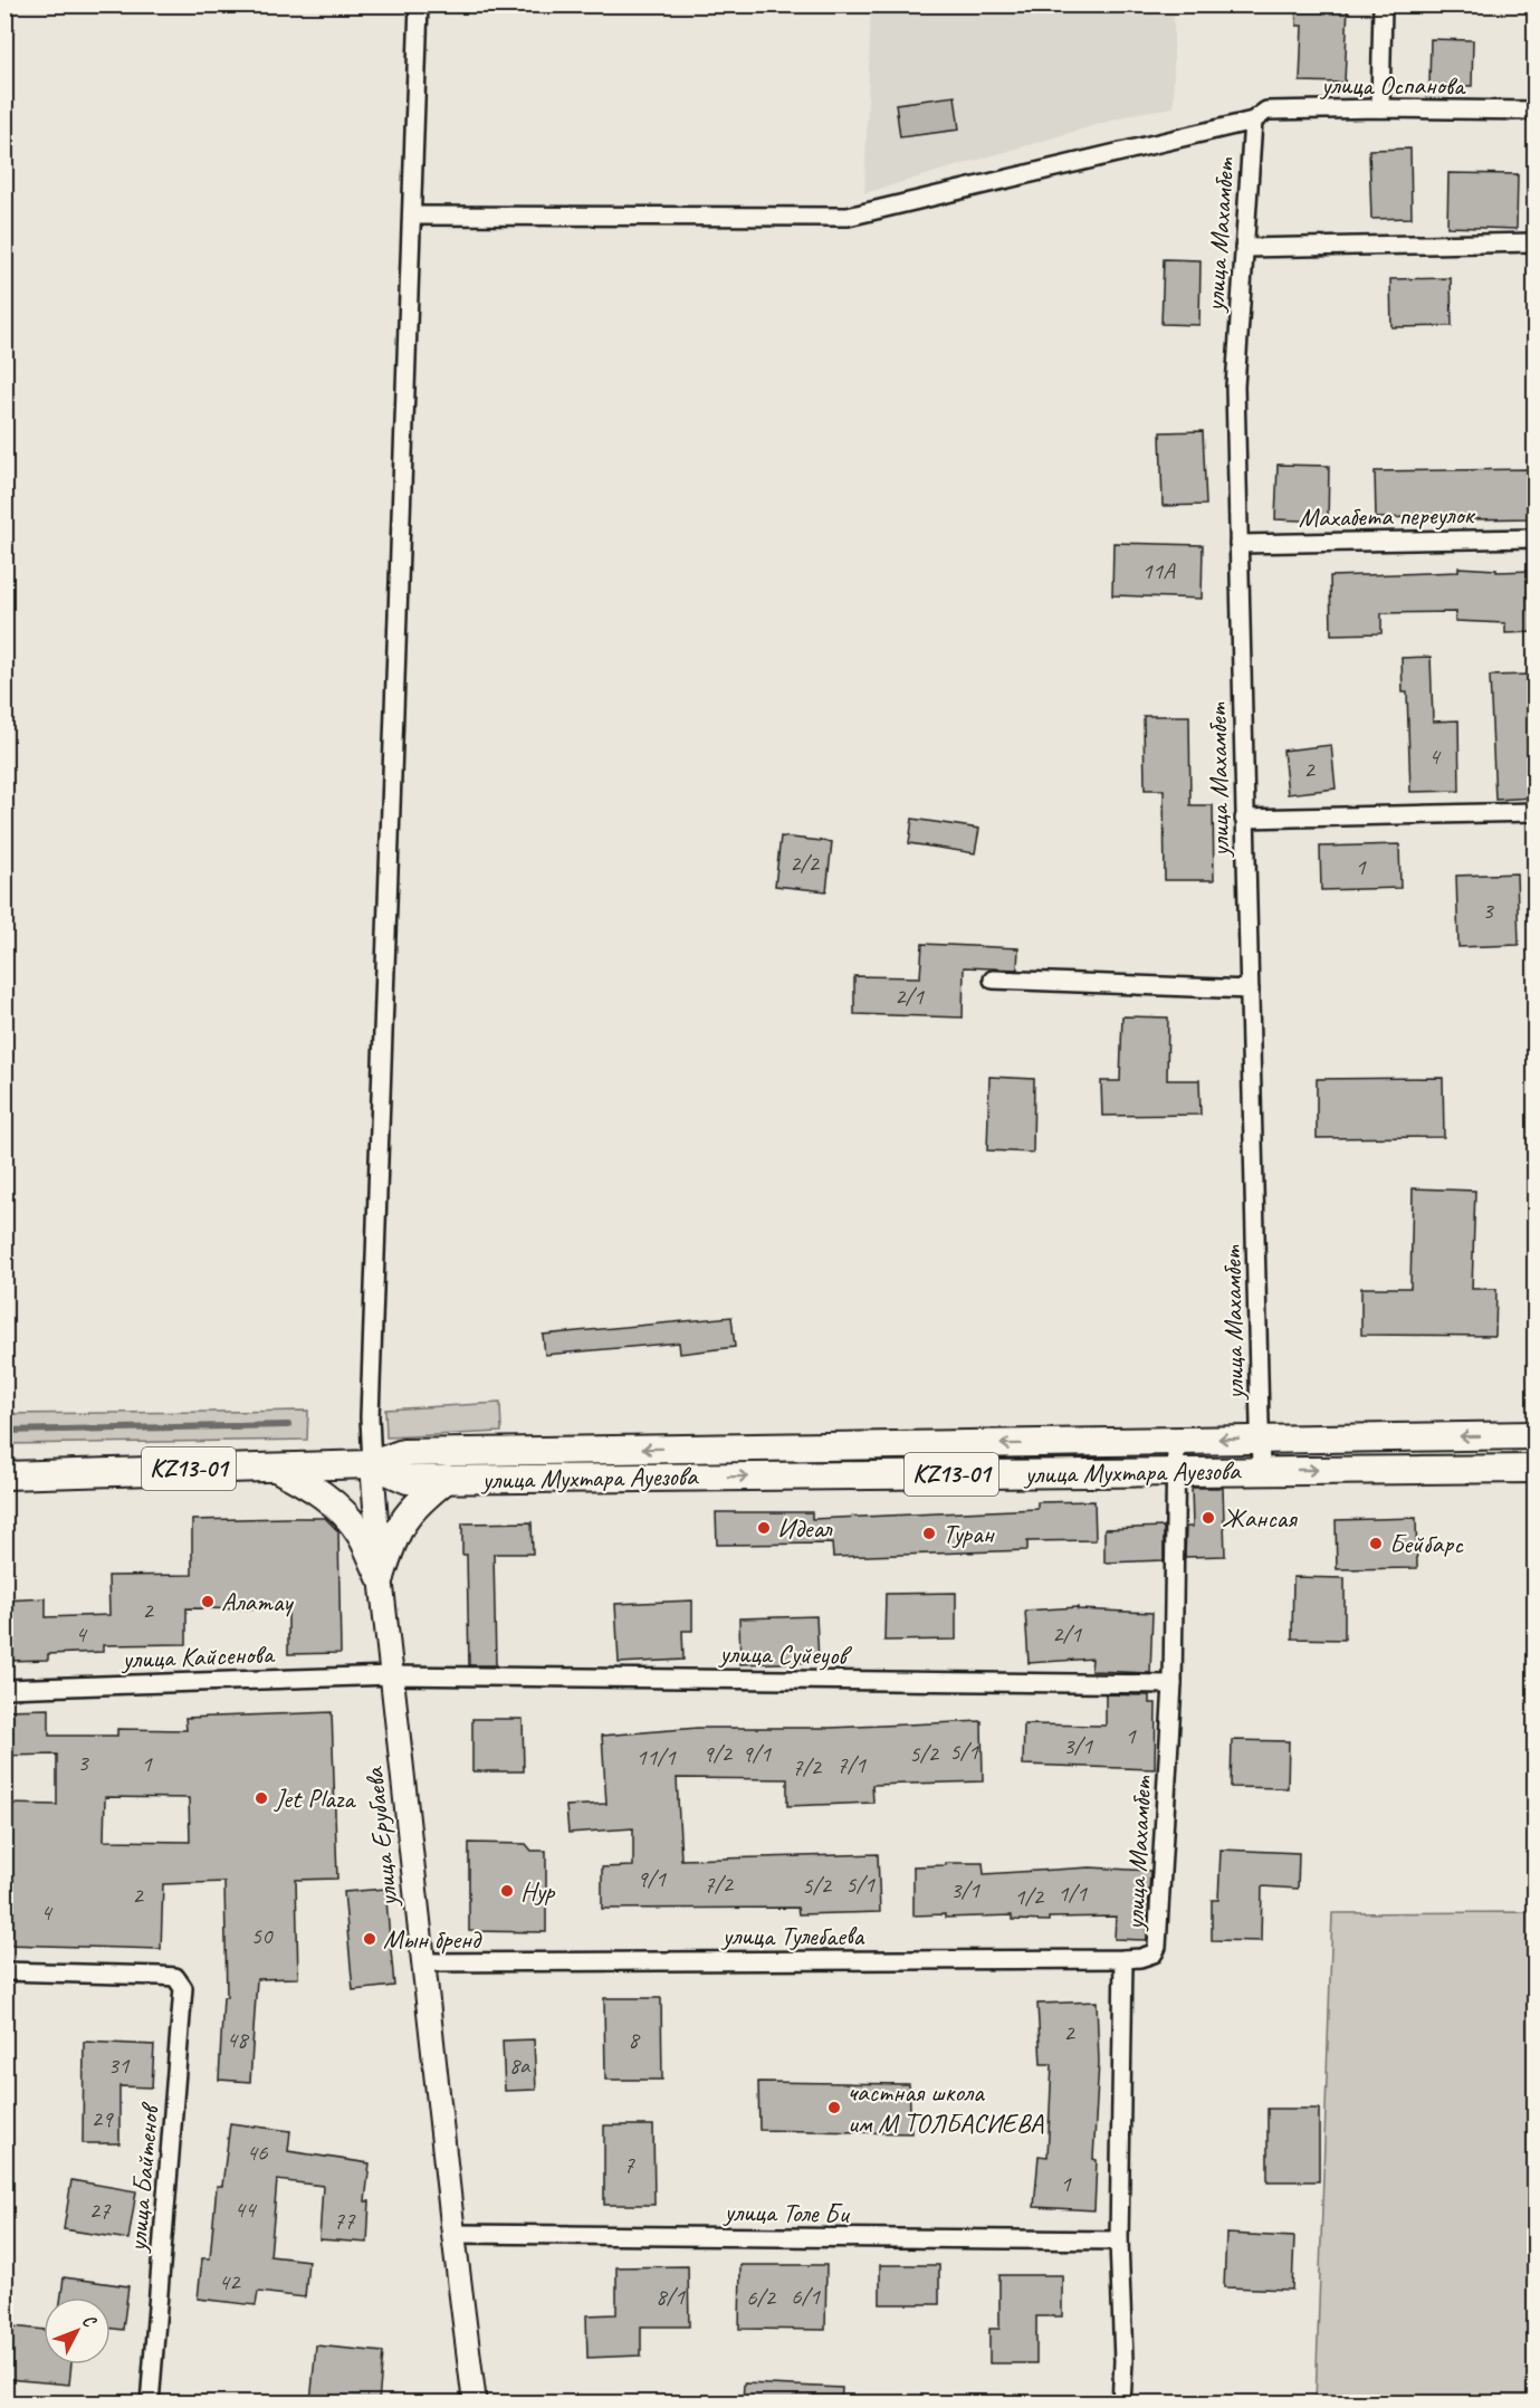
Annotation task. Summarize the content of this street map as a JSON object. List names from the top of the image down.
{
  "streets": {
    "main road": ["KZ13-01", "улица Мухтара Ауезова"],
    "street": [
      "улица Оспанова",
      "улица Махамбет",
      "Махабета переулок",
      "улица Суйеуов",
      "улица Кайсенова",
      "улица Ерубаева",
      "улица Тулебаева",
      "улица Байтенов",
      "улица Толе Би"
    ]
  },
  "crossings": [
    ["улица Оспанова", "улица Махамбет"],
    ["улица Махамбет", "Махабета переулок"],
    ["улица Махамбет", "улица Мухтара Ауезова"],
    ["улица Махамбет", "улица Суйеуов"],
    ["улица Махамбет", "улица Тулебаева"],
    ["улица Махамбет", "улица Толе Би"],
    ["улица Мухтара Ауезова", "улица Ерубаева"],
    ["улица Суйеуов", "улица Кайсенова"],
    ["улица Суйеуов", "улица Ерубаева"],
    ["улица Кайсенова", "улица Ерубаева"],
    ["улица Ерубаева", "улица Тулебаева"],
    ["улица Ерубаева", "улица Толе Би"]
  ],
  "places": [
    "Жансая",
    "Идеал",
    "Туран",
    "Бейбарс",
    "Алатау",
    "Jet Plaza",
    "Нур",
    "Мын бренд",
    "частная школа им М ТОЛБАСИЕВА"
  ],
  "house_numbers": [
    "11А",
    "4",
    "2",
    "2/2",
    "1",
    "3",
    "2/1",
    "2",
    "4",
    "2/1",
    "1",
    "3/1",
    "5/1",
    "9/2",
    "9/1",
    "5/2",
    "11/1",
    "3",
    "1",
    "7/1",
    "7/2",
    "9/1",
    "7/2",
    "5/1",
    "5/2",
    "3/1",
    "1/1",
    "2",
    "1/2",
    "4",
    "50",
    "2",
    "48",
    "8",
    "31",
    "8а",
    "29",
    "46",
    "7",
    "1",
    "44",
    "27",
    "77",
    "42",
    "8/1",
    "6/1",
    "6/2"
  ],
  "north": "top right"
}
